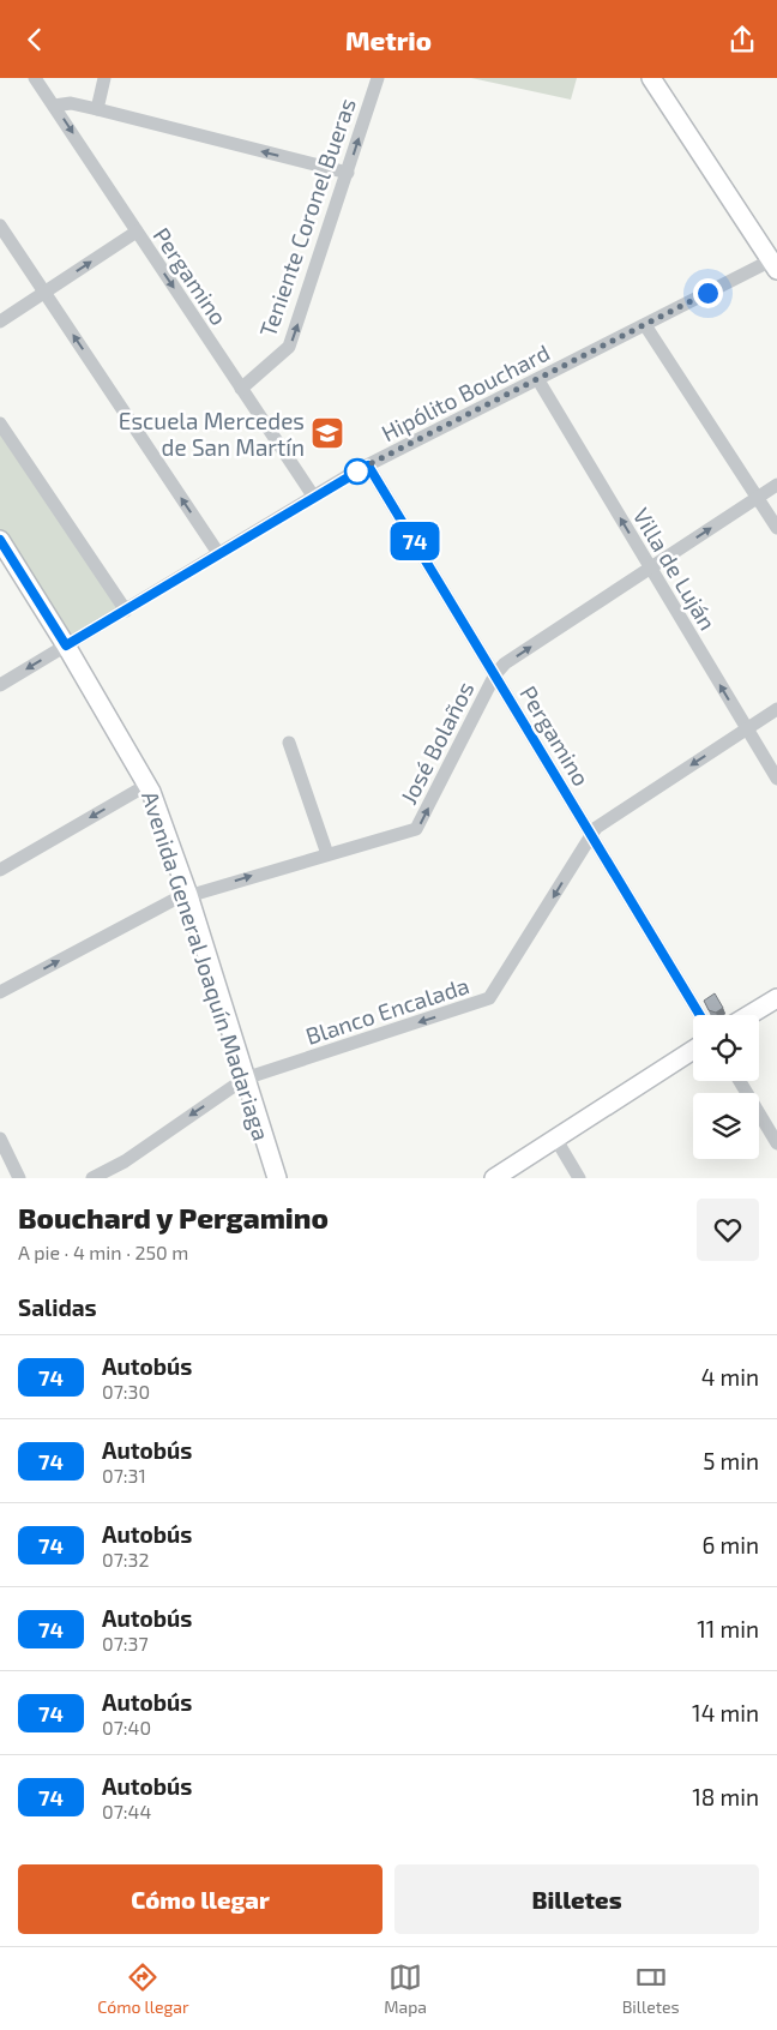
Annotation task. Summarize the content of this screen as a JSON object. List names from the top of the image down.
{
  "streets": {
    "main road": ["Avenida General Joaquín Madariaga"],
    "street": [
      "Teniente Coronel Bueras",
      "Pergamino",
      "Hipólito Bouchard",
      "Villa de Luján",
      "José Bolaños",
      "Blanco Encalada"
    ]
  },
  "crossings": [
    ["Teniente Coronel Bueras", "Pergamino"],
    ["Pergamino", "Hipólito Bouchard"],
    ["Pergamino", "José Bolaños"],
    ["Pergamino", "Blanco Encalada"],
    ["Hipólito Bouchard", "Villa de Luján"],
    ["Hipólito Bouchard", "Avenida General Joaquín Madariaga"],
    ["Villa de Luján", "José Bolaños"],
    ["Villa de Luján", "Blanco Encalada"],
    ["José Bolaños", "Avenida General Joaquín Madariaga"],
    ["Avenida General Joaquín Madariaga", "Blanco Encalada"]
  ],
  "one_way": [
    "Teniente Coronel Bueras",
    "Villa de Luján",
    "José Bolaños",
    "Blanco Encalada"
  ],
  "places": {
    "school or university": ["Escuela Mercedes de San Martín"]
  },
  "lines": ["bus line 74"],
  "page": {
    "header": "Metrio",
    "on_map": "74",
    "heading": [
      ["Bouchard y Pergamino", "A pie · 4 min · 250 m"],
      "Salidas"
    ],
    "list": [
      {
        "mark": "74",
        "name": "Autobús",
        "note": "07:30",
        "value": "4 min"
      },
      {
        "mark": "74",
        "name": "Autobús",
        "note": "07:31",
        "value": "5 min"
      },
      {
        "mark": "74",
        "name": "Autobús",
        "note": "07:32",
        "value": "6 min"
      },
      {
        "mark": "74",
        "name": "Autobús",
        "note": "07:37",
        "value": "11 min"
      },
      {
        "mark": "74",
        "name": "Autobús",
        "note": "07:40",
        "value": "14 min"
      },
      {
        "mark": "74",
        "name": "Autobús",
        "note": "07:44",
        "value": "18 min"
      }
    ],
    "buttons": ["Cómo llegar", "Billetes"],
    "tabs": ["Cómo llegar", "Mapa", "Billetes"]
  }
}
